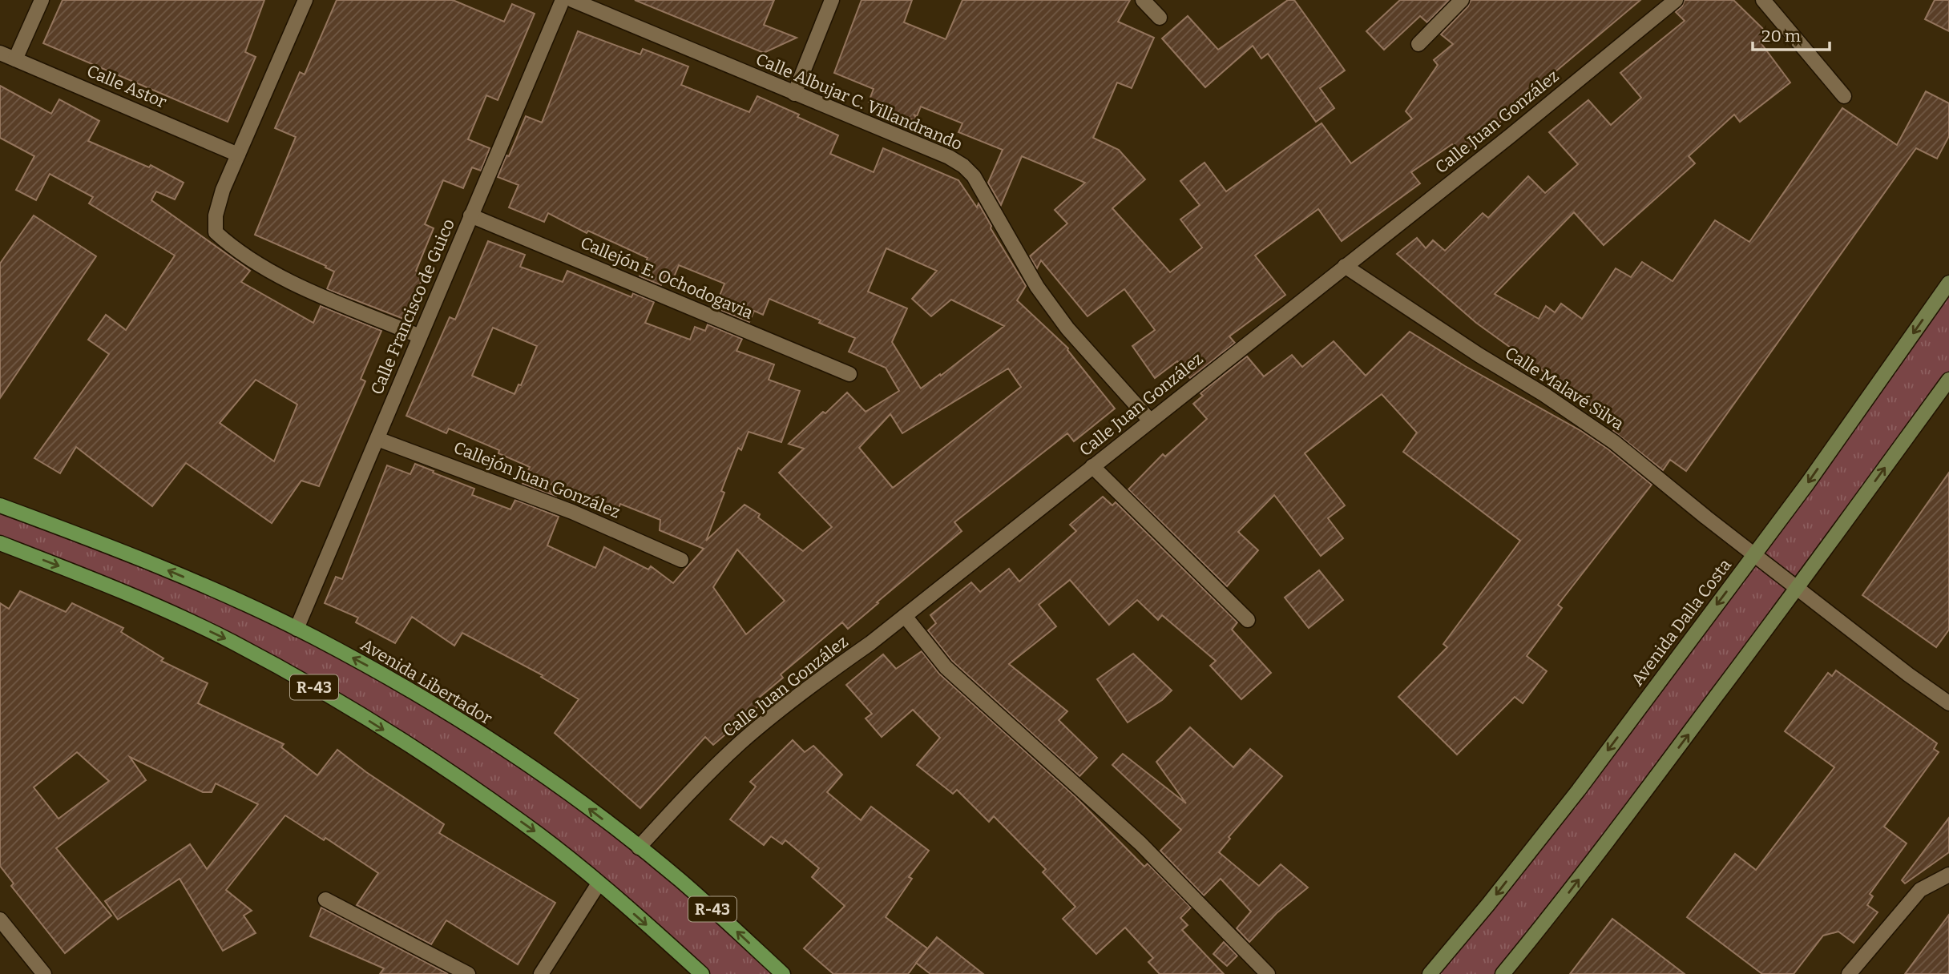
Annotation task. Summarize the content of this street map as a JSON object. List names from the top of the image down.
{
  "streets": {
    "main road": ["Avenida Libertador", "R-43"],
    "street": [
      "Calle Astor",
      "Calle Albujar C. Villandrando",
      "Calle Juan González",
      "Callejón E. Ochodogavia",
      "Calle Francisco de Guico",
      "Calle Malavé Silva",
      "Callejón Juan González",
      "Avenida Dalla Costa"
    ]
  },
  "crossings": [
    ["Calle Albujar C. Villandrando", "Calle Juan González"],
    ["Calle Juan González", "Calle Malavé Silva"],
    ["Calle Juan González", "Avenida Libertador"],
    ["Callejón E. Ochodogavia", "Calle Francisco de Guico"],
    ["Calle Francisco de Guico", "Callejón Juan González"],
    ["Calle Francisco de Guico", "Avenida Libertador"],
    ["Calle Malavé Silva", "Avenida Dalla Costa"]
  ],
  "scale_bar": "20 m"
}
